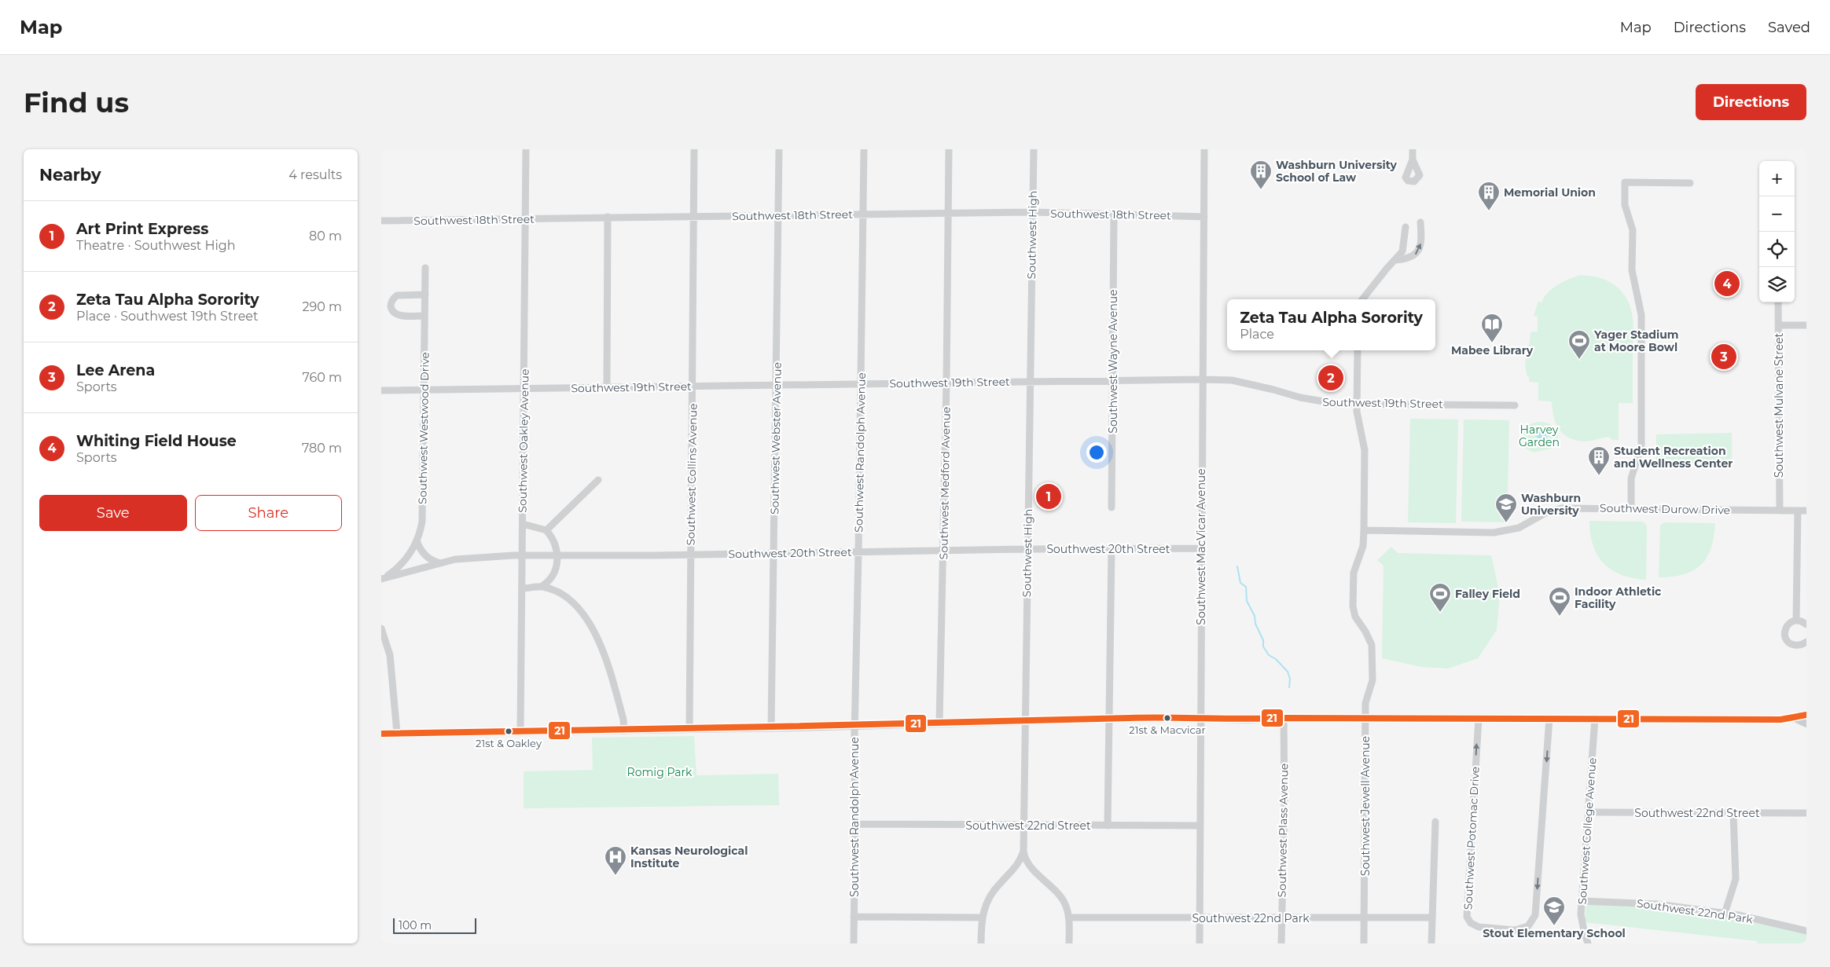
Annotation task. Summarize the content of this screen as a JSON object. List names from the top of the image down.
{
  "streets": {
    "street": [
      "Southwest 18th Street",
      "Southwest High",
      "Southwest Wayne Avenue",
      "Southwest 19th Street",
      "Southwest Mulvane Street",
      "Southwest Westwood Drive",
      "Southwest Webster Avenue",
      "Southwest Oakley Avenue",
      "Southwest Randolph Avenue",
      "Southwest Collins Avenue",
      "Southwest Medford Avenue",
      "Southwest Durow Drive",
      "Southwest MacVicar Avenue",
      "Southwest 20th Street",
      "Southwest Jewell Avenue",
      "Southwest 22nd Street",
      "Southwest Plass Avenue",
      "Southwest College Avenue",
      "Southwest Potomac Drive",
      "Southwest 22nd Park"
    ]
  },
  "crossings": [
    ["Southwest 18th Street", "Southwest High"],
    ["Southwest 18th Street", "Southwest Wayne Avenue"],
    ["Southwest 18th Street", "Southwest Webster Avenue"],
    ["Southwest 18th Street", "Southwest Oakley Avenue"],
    ["Southwest 18th Street", "Southwest Randolph Avenue"],
    ["Southwest 18th Street", "Southwest Collins Avenue"],
    ["Southwest 18th Street", "Southwest Medford Avenue"],
    ["Southwest 18th Street", "Southwest MacVicar Avenue"],
    ["Southwest High", "Southwest 19th Street"],
    ["Southwest High", "Southwest 20th Street"],
    ["Southwest High", "Southwest 22nd Street"],
    ["Southwest Wayne Avenue", "Southwest 19th Street"],
    ["Southwest 19th Street", "Southwest Westwood Drive"],
    ["Southwest 19th Street", "Southwest Webster Avenue"],
    ["Southwest 19th Street", "Southwest Oakley Avenue"],
    ["Southwest 19th Street", "Southwest Randolph Avenue"],
    ["Southwest 19th Street", "Southwest Collins Avenue"],
    ["Southwest 19th Street", "Southwest Medford Avenue"],
    ["Southwest 19th Street", "Southwest MacVicar Avenue"],
    ["Southwest 19th Street", "Southwest Jewell Avenue"],
    ["Southwest Mulvane Street", "Southwest Durow Drive"],
    ["Southwest Westwood Drive", "Southwest 20th Street"],
    ["Southwest Webster Avenue", "Southwest 20th Street"],
    ["Southwest Oakley Avenue", "Southwest 20th Street"],
    ["Southwest Randolph Avenue", "Southwest 20th Street"],
    ["Southwest Randolph Avenue", "Southwest 22nd Street"],
    ["Southwest Collins Avenue", "Southwest 20th Street"],
    ["Southwest Medford Avenue", "Southwest 20th Street"],
    ["Southwest Durow Drive", "Southwest Jewell Avenue"],
    ["Southwest MacVicar Avenue", "Southwest 20th Street"],
    ["Southwest MacVicar Avenue", "Southwest 22nd Street"],
    ["Southwest MacVicar Avenue", "Southwest 22nd Park"],
    ["Southwest Jewell Avenue", "Southwest 22nd Park"],
    ["Southwest 22nd Street", "Southwest College Avenue"],
    ["Southwest Plass Avenue", "Southwest 22nd Park"],
    ["Southwest College Avenue", "Southwest 22nd Park"]
  ],
  "parks": ["Harvey Garden", "Romig Park"],
  "places": {
    "building": ["Washburn University School of Law", "Memorial Union", "Student Recreation and Wellness Center"],
    "library": ["Mabee Library"],
    "sports": ["Yager Stadium at Moore Bowl", "Falley Field", "Indoor Athletic Facility"],
    "school or university": ["Washburn University", "Stout Elementary School"],
    "other": ["21st & Macvicar", "21st & Oakley"],
    "hospital": ["Kansas Neurological Institute"]
  },
  "lines": ["transit line 21"],
  "scale_bar": "100 m",
  "page": {
    "header": "Map",
    "nav": ["Map", "Directions", "Saved"],
    "buttons": [
      "Directions",
      ["Save", "Share"]
    ],
    "title": "Find us",
    "heading": ["Nearby", "4 results"],
    "map_buttons": ["+", "−"],
    "list": [
      {
        "mark": "1",
        "name": "Art Print Express",
        "note": "Theatre · Southwest High",
        "value": "80 m"
      },
      {
        "mark": "2",
        "name": "Zeta Tau Alpha Sorority",
        "note": "Place · Southwest 19th Street",
        "value": "290 m"
      },
      {
        "mark": "3",
        "name": "Lee Arena",
        "note": "Sports",
        "value": "760 m"
      },
      {
        "mark": "4",
        "name": "Whiting Field House",
        "note": "Sports",
        "value": "780 m"
      }
    ],
    "pins": [
      "4",
      "3",
      "2",
      "1"
    ],
    "popup": ["Zeta Tau Alpha Sorority", "Place"],
    "scale": "100 m"
  }
}
